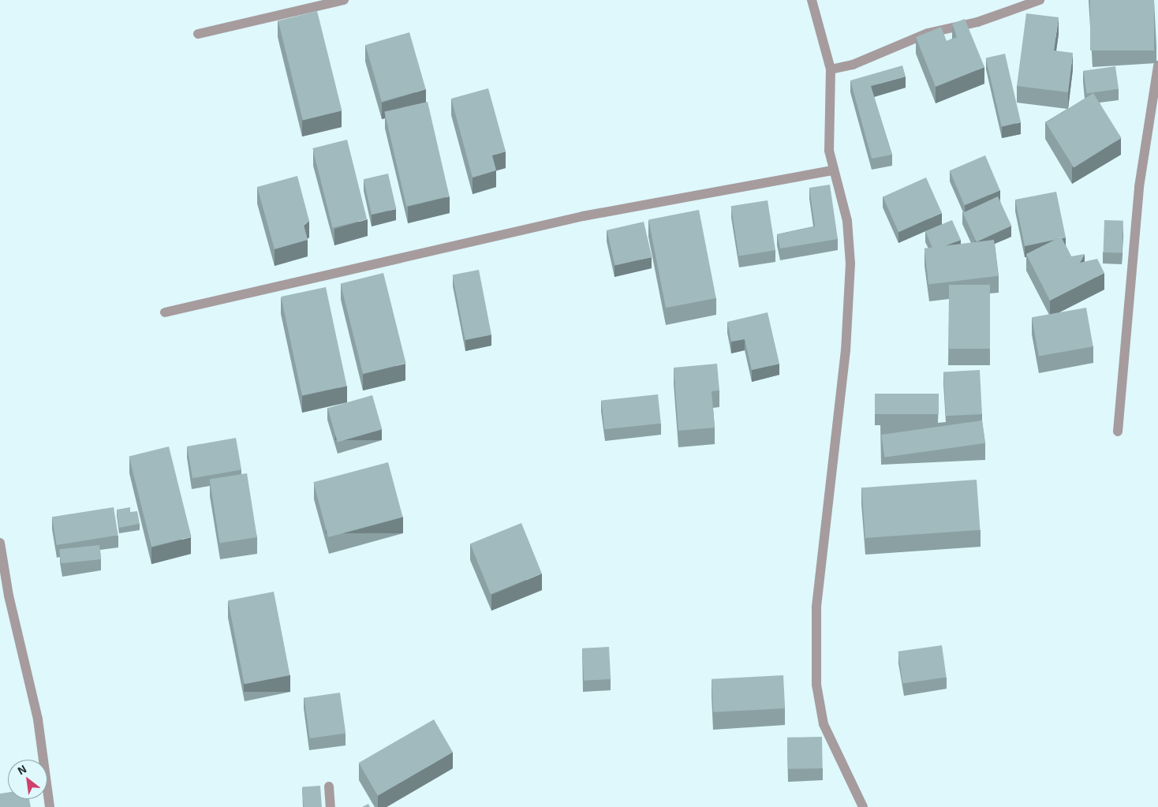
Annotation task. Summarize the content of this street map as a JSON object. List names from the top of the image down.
{
  "north": "top left"
}
